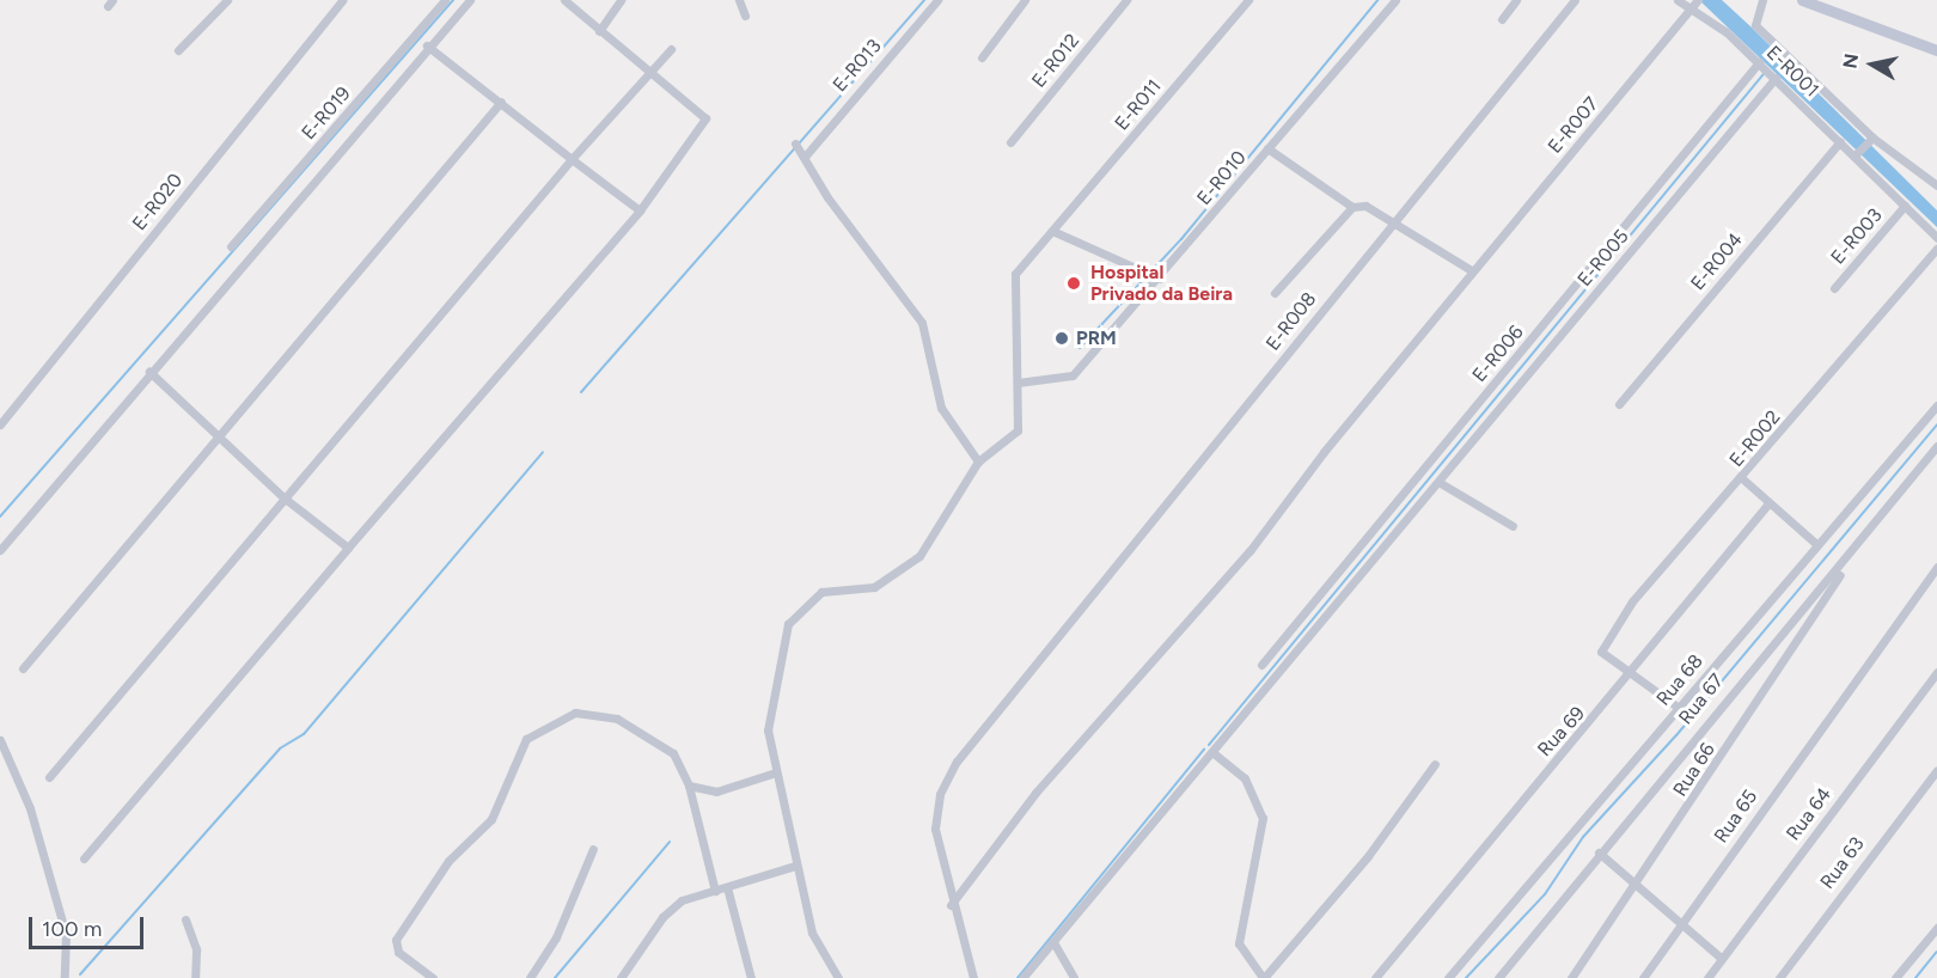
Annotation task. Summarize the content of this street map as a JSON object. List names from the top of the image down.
{
  "streets": {
    "street": [
      "E-R012",
      "E-R013",
      "E-R001",
      "E-R011",
      "E-R019",
      "E-R007",
      "E-R010",
      "E-R020",
      "E-R003",
      "E-R005",
      "E-R004",
      "E-R008",
      "E-R006",
      "E-R002",
      "Rua 68",
      "Rua 67",
      "Rua 69",
      "Rua 66",
      "Rua 64",
      "Rua 65",
      "Rua 63"
    ]
  },
  "crossings": [
    ["E-R001", "E-R007"],
    ["E-R001", "E-R003"],
    ["E-R001", "E-R005"],
    ["E-R001", "E-R004"],
    ["E-R001", "E-R006"],
    ["E-R011", "E-R010"],
    ["E-R007", "E-R008"],
    ["E-R002", "Rua 69"]
  ],
  "places": ["Hospital Privado da Beira", "PRM"],
  "scale_bar": "100 m",
  "north": "left"
}
